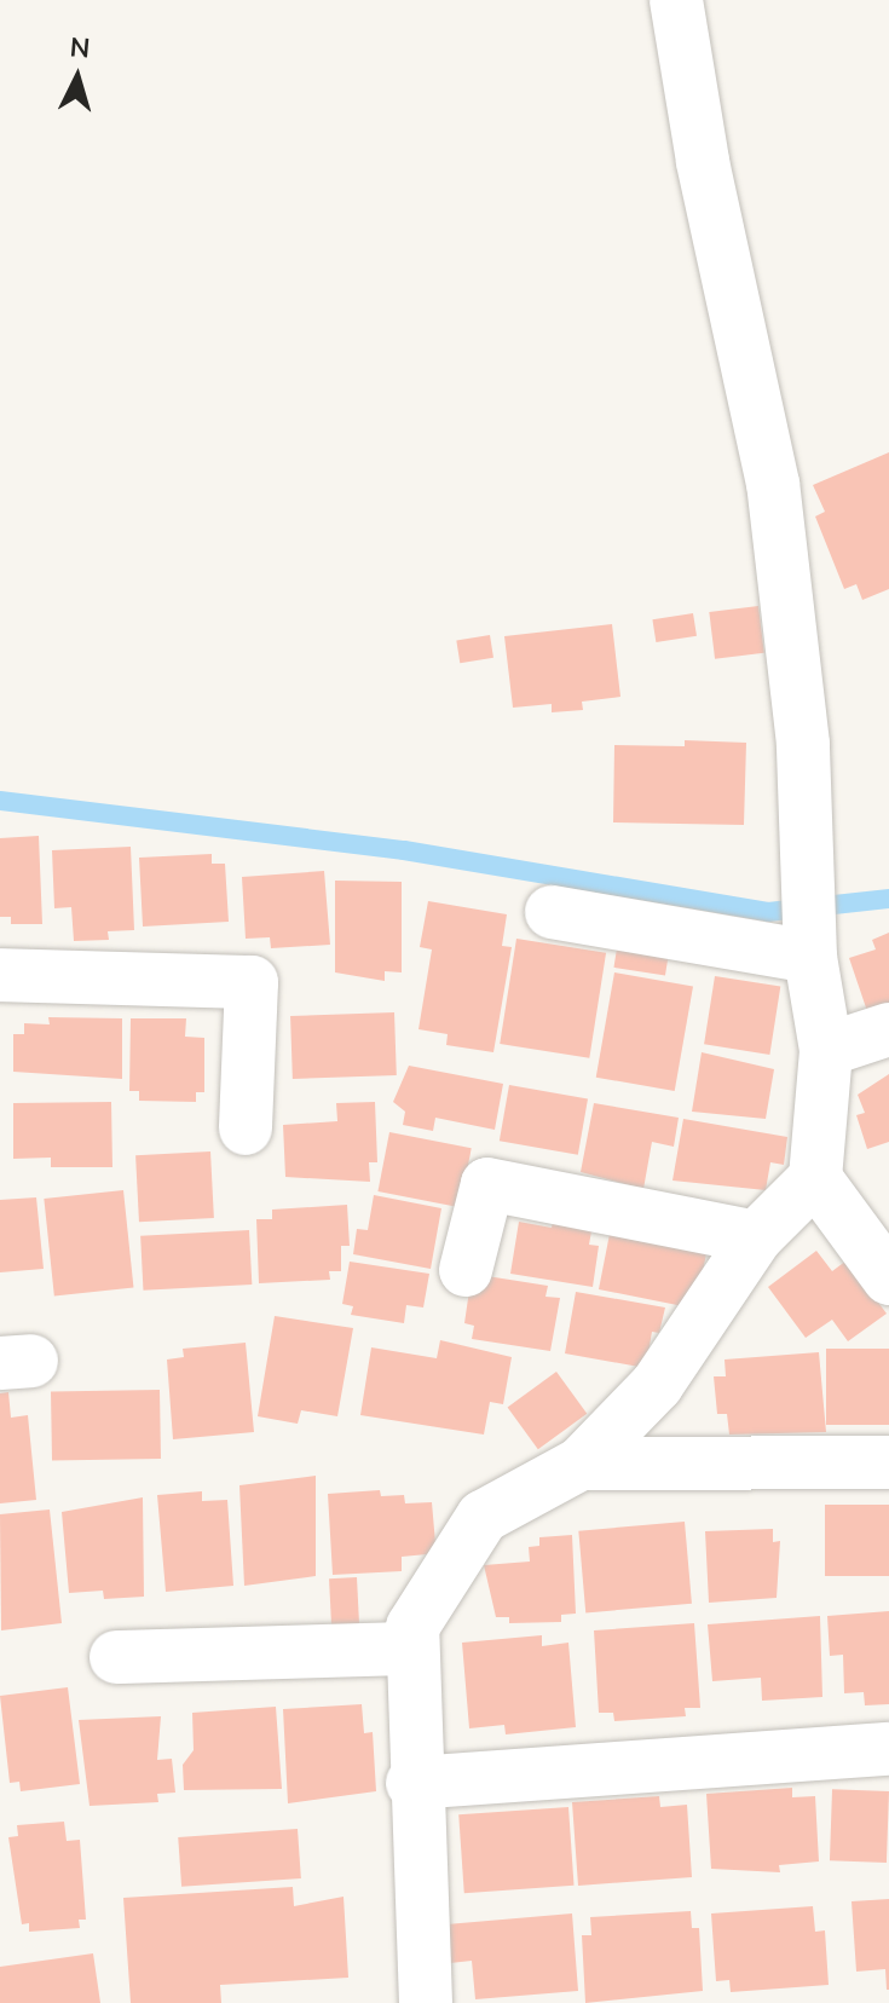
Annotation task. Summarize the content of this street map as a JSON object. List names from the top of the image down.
{
  "north": "top"
}
